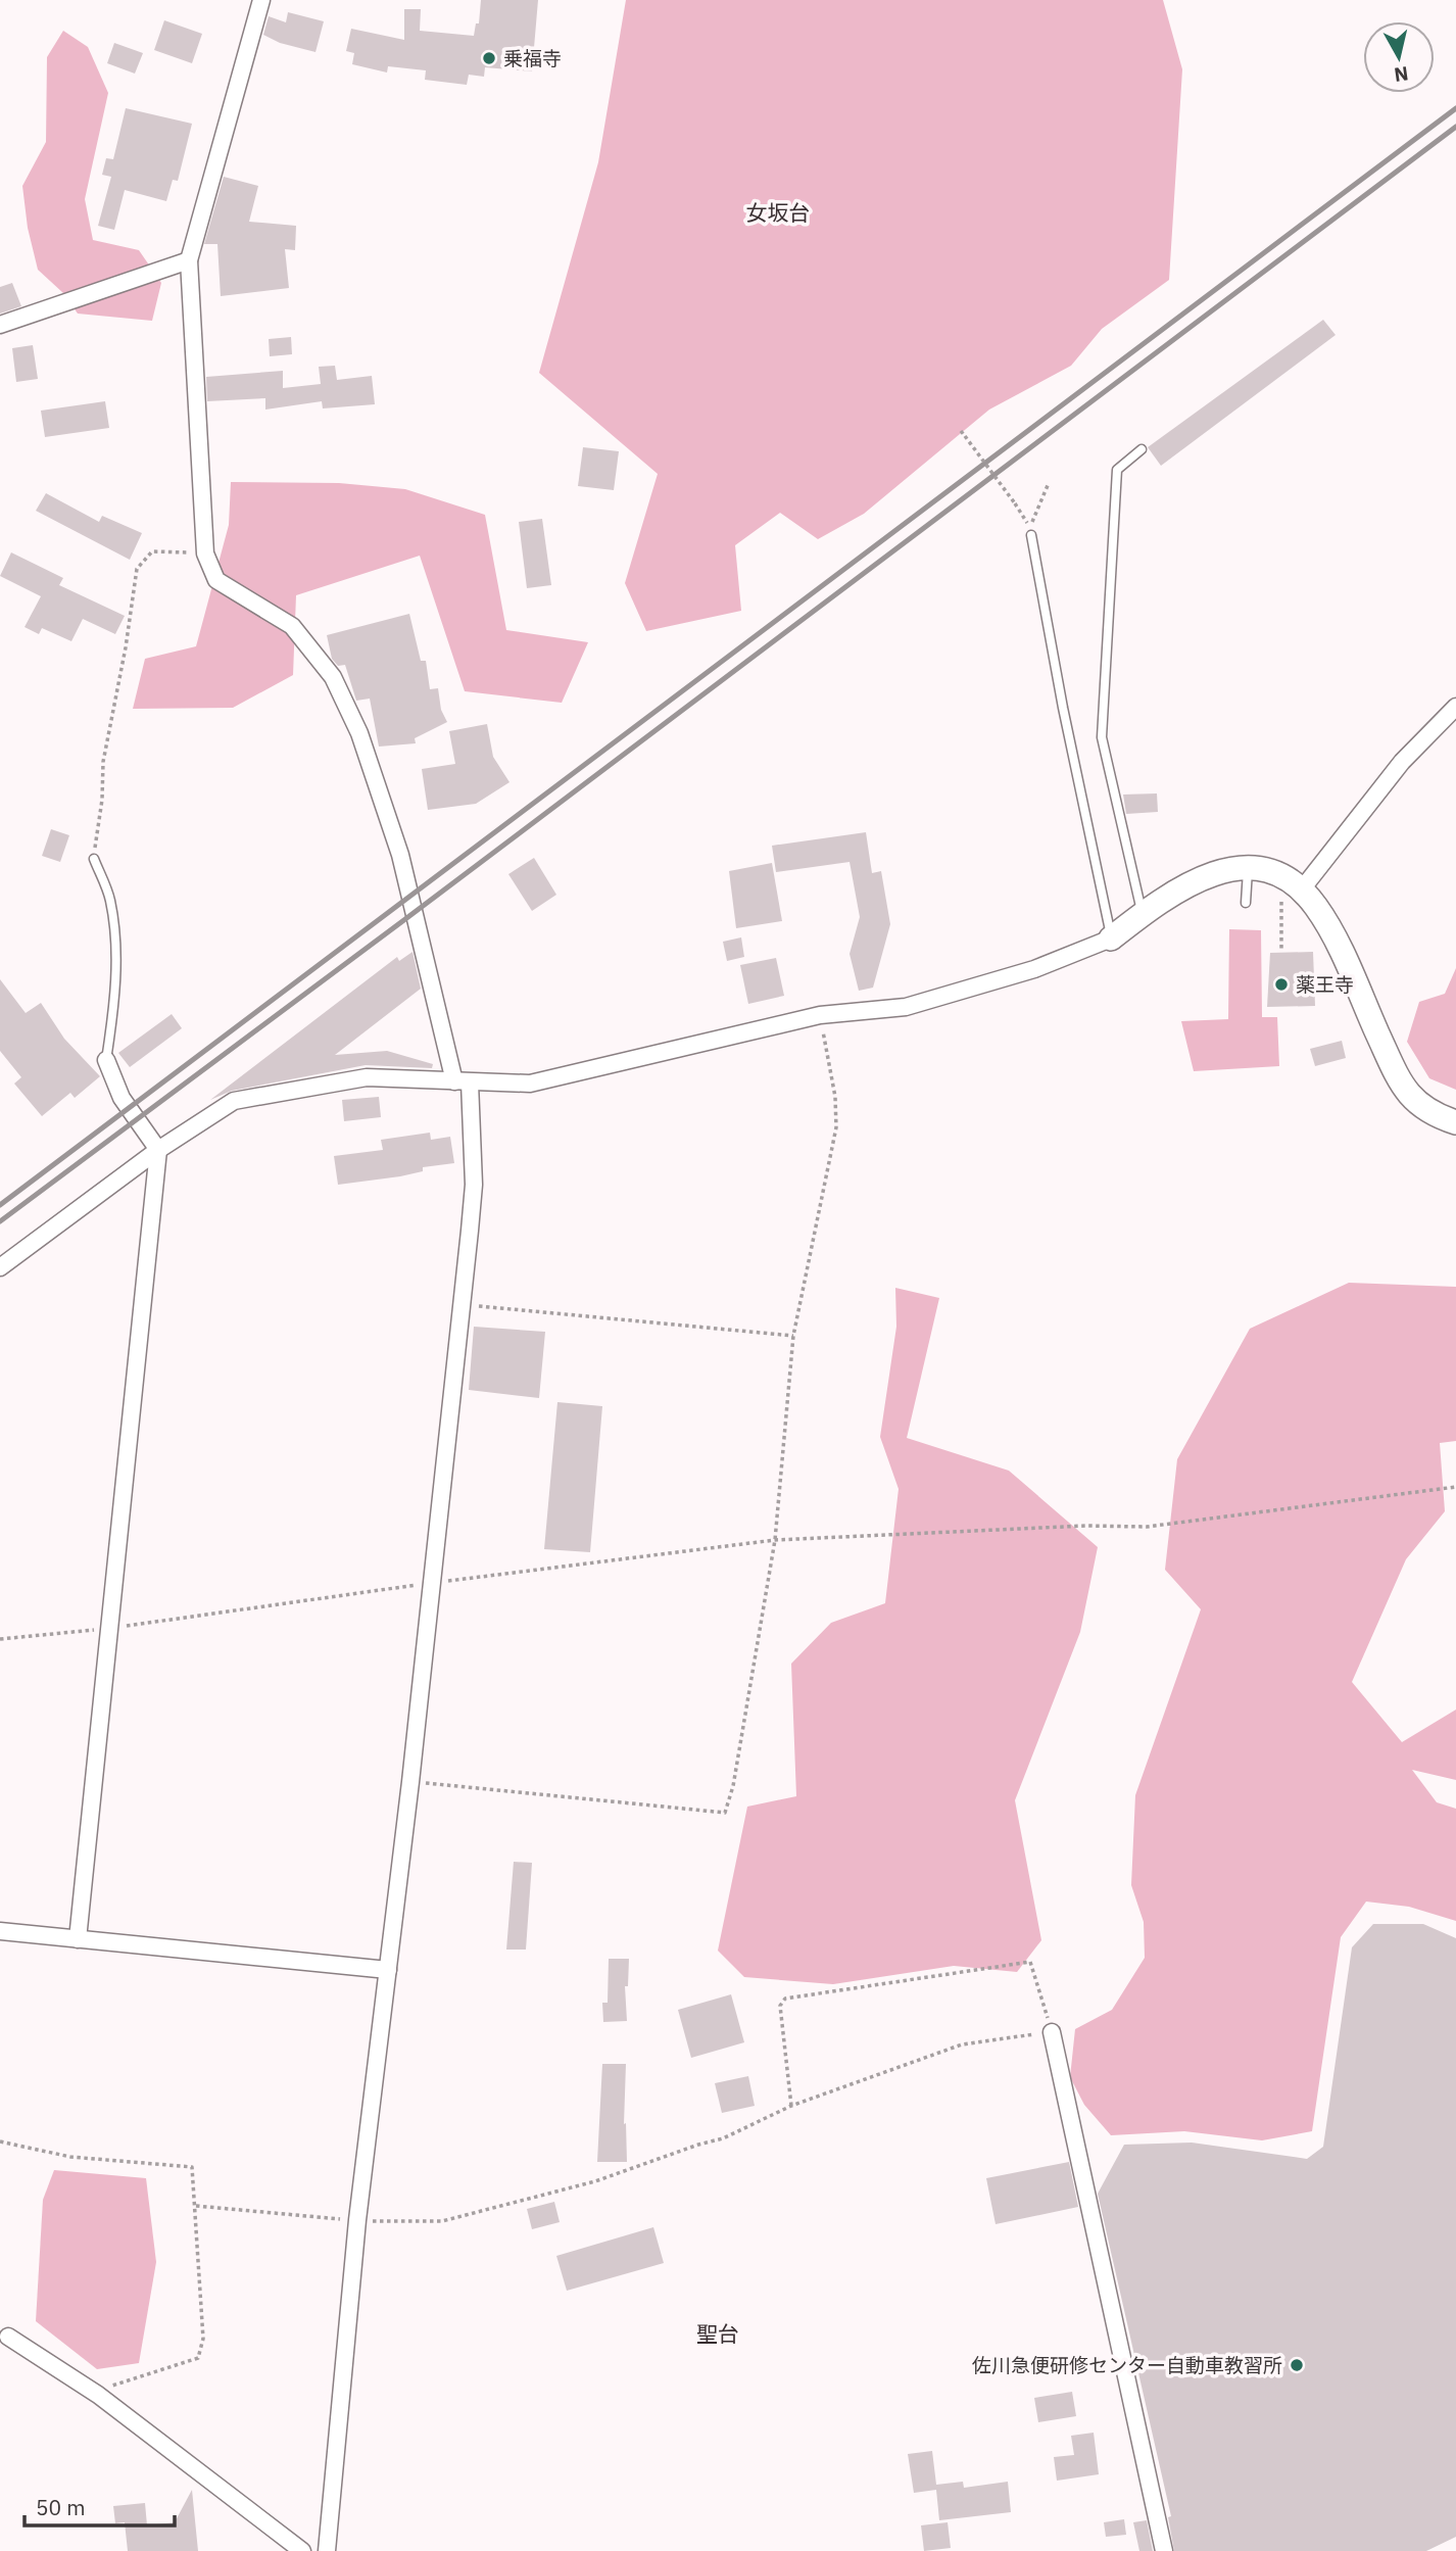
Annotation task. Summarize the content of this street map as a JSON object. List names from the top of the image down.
{
  "districts": ["女坂台", "聖台"],
  "places": ["乗福寺", "薬王寺", "佐川急便研修センター自動車教習所"],
  "scale_bar": "50 m",
  "north": "bottom"
}
